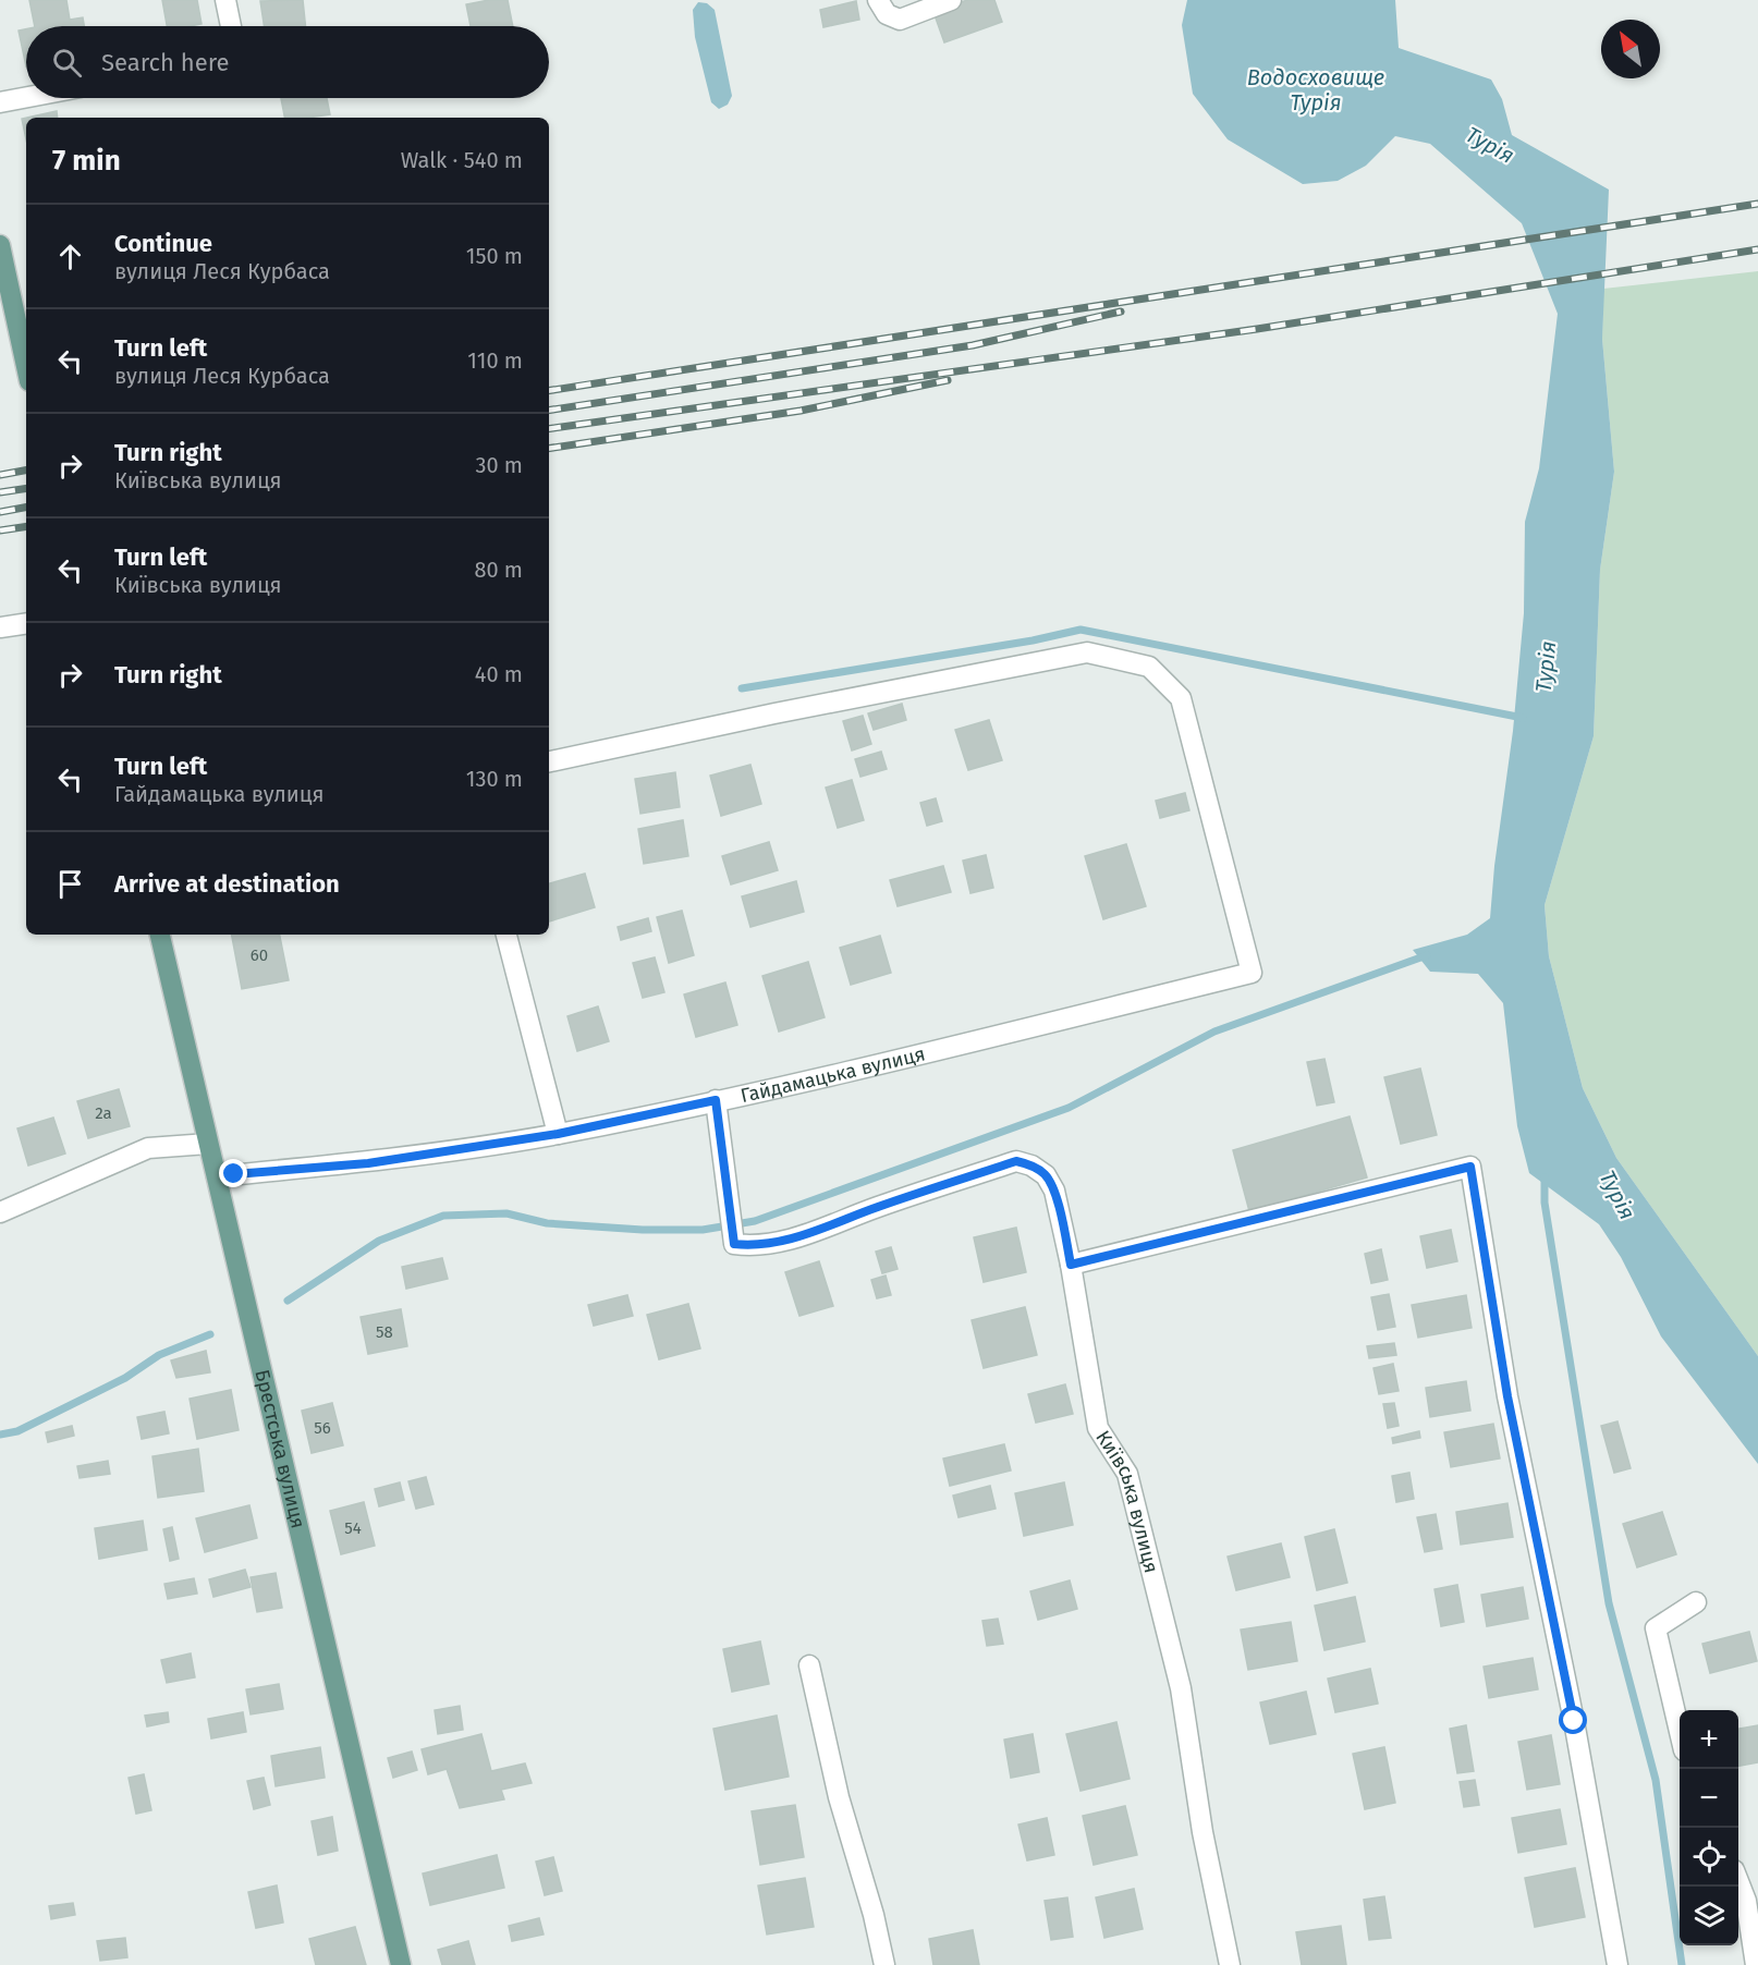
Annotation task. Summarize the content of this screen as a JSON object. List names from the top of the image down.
{
  "streets": {
    "main road": ["Брестська вулиця"],
    "street": ["Гайдамацька вулиця", "Київська вулиця"]
  },
  "crossings": [
    ["Гайдамацька вулиця", "Брестська вулиця"],
    ["Гайдамацька вулиця", "Київська вулиця"]
  ],
  "water": ["Водосховище Турія", "Турія"],
  "house_numbers": [
    "60",
    "2а",
    "58",
    "56",
    "54"
  ],
  "north": "top left",
  "page": {
    "search": "Search here",
    "heading": ["7 min", "Walk · 540 m"],
    "list": [
      ["Continue", "вулиця Леся Курбаса", "150 m"],
      ["Turn left", "вулиця Леся Курбаса", "110 m"],
      ["Turn right", "Київська вулиця", "30 m"],
      ["Turn left", "Київська вулиця", "80 m"],
      ["Turn right", "40 m"],
      ["Turn left", "Гайдамацька вулиця", "130 m"],
      "Arrive at destination"
    ],
    "map_buttons": ["+", "−"]
  }
}
